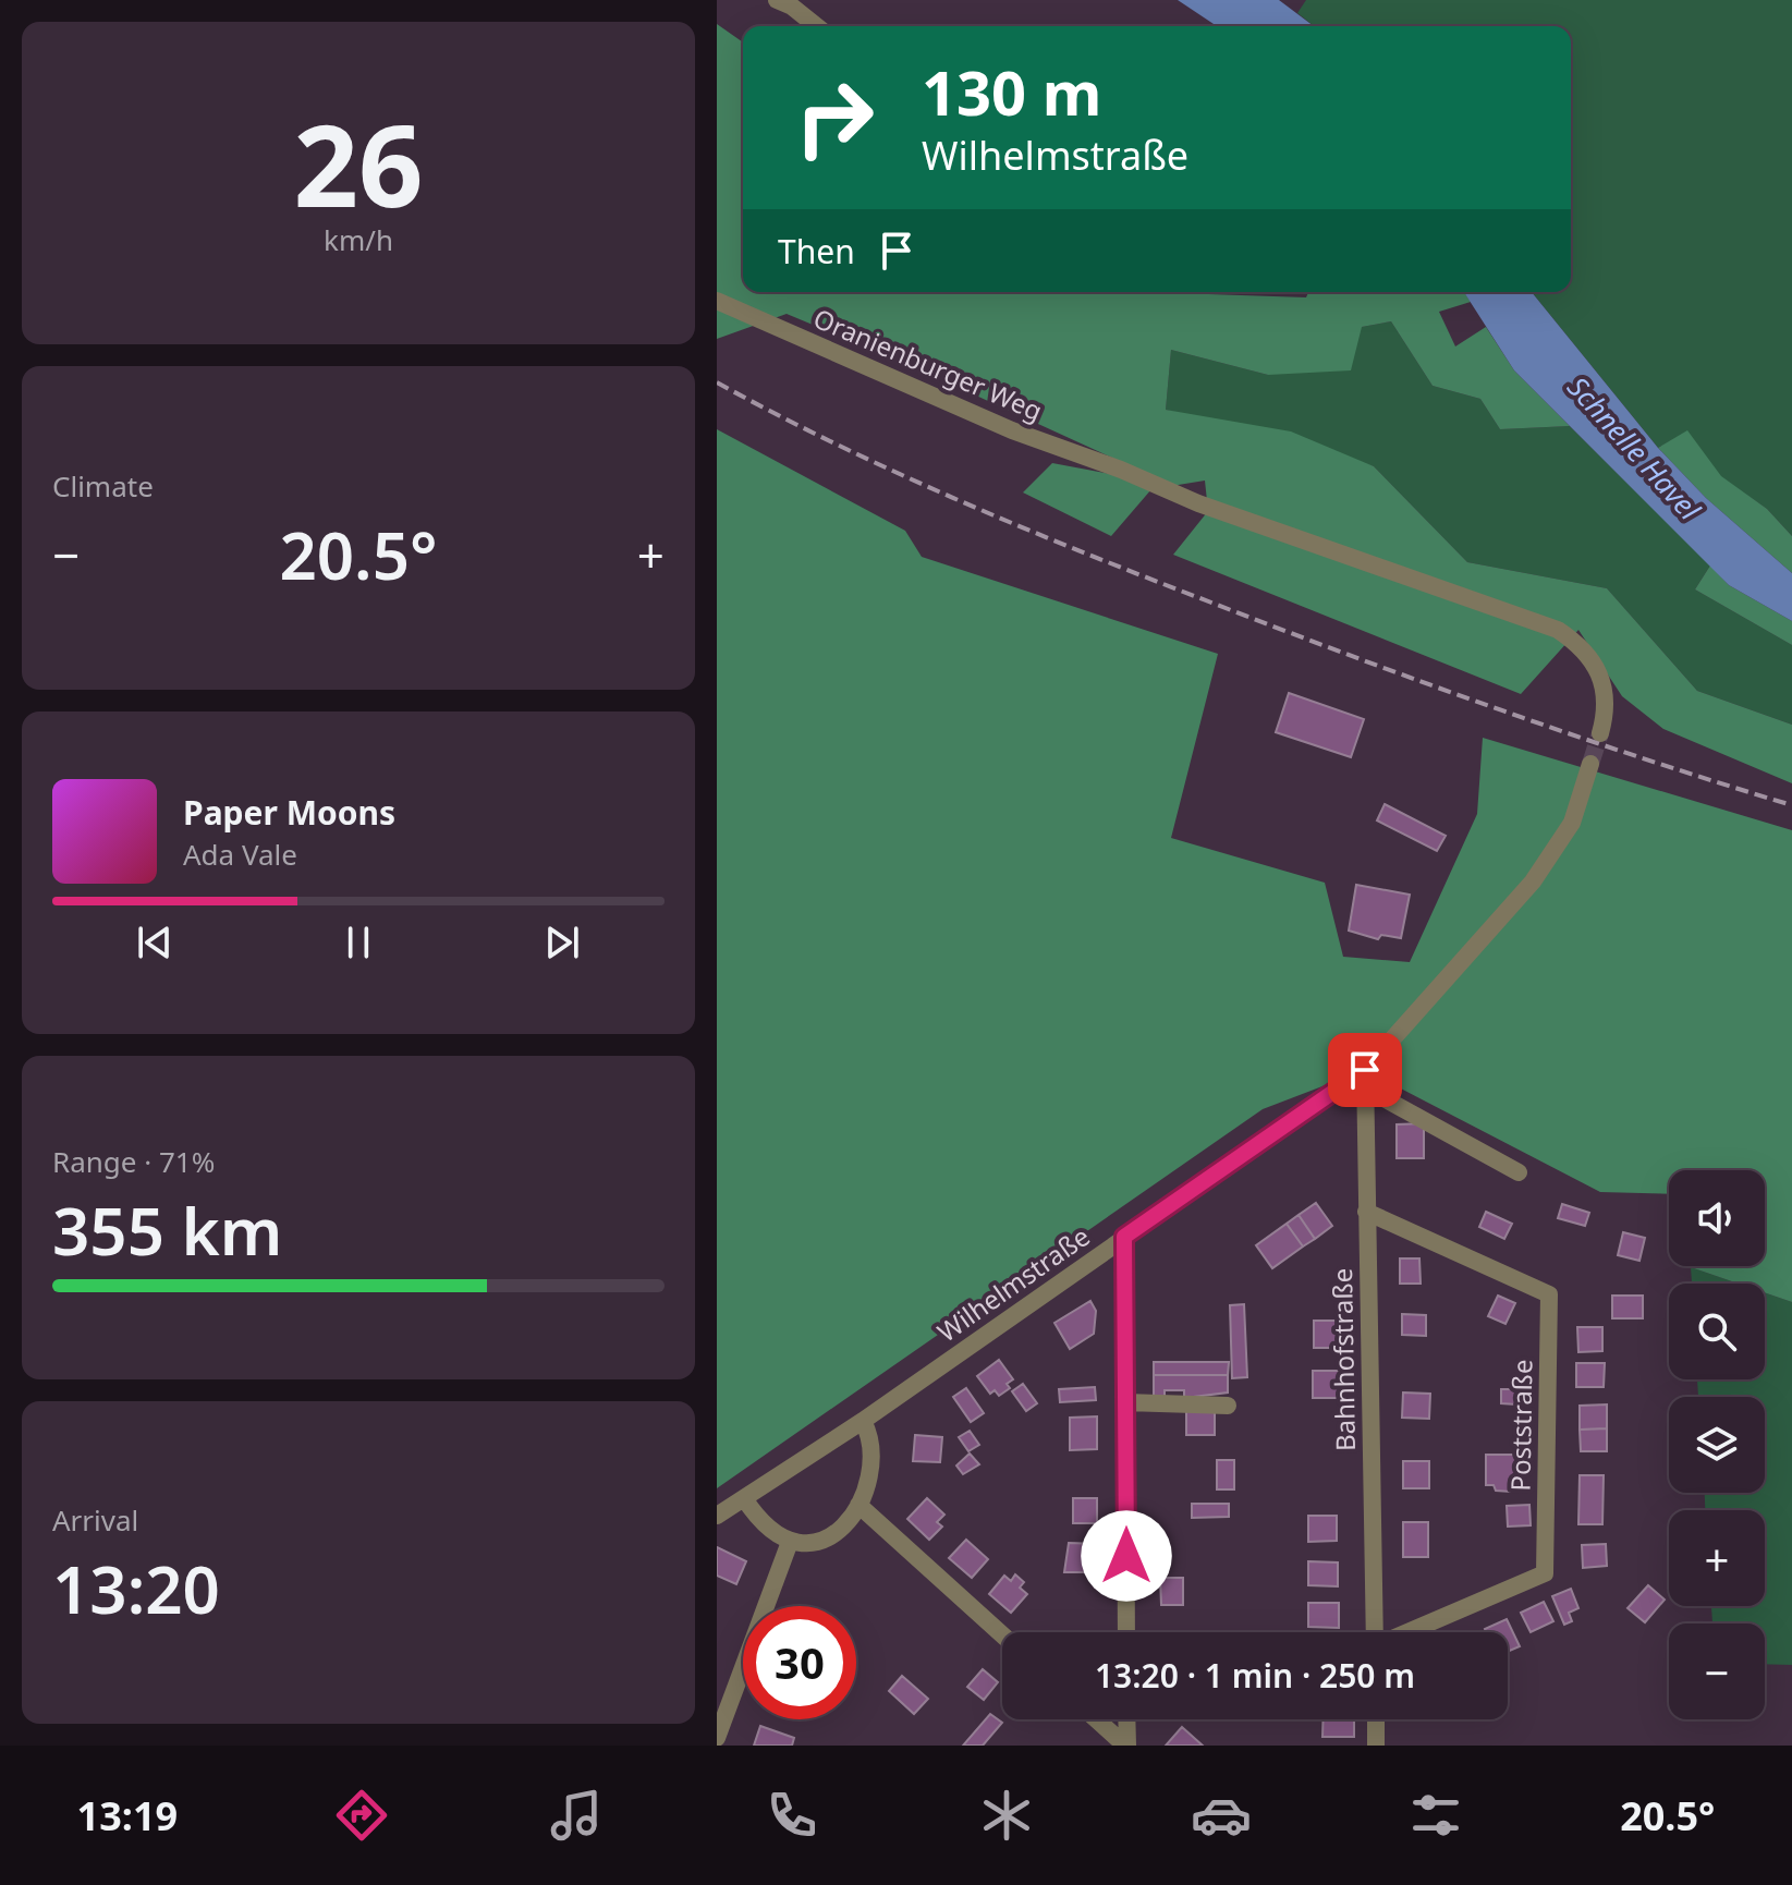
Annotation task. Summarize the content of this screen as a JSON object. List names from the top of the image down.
{
  "streets": {
    "street": [
      "Oranienburger Weg",
      "Wilhelmstraße",
      "Bahnhofstraße",
      "Poststraße"
    ]
  },
  "crossings": [
    ["Wilhelmstraße", "Bahnhofstraße"],
    ["Bahnhofstraße", "Poststraße"]
  ],
  "water": ["Schnelle Havel"],
  "page": {
    "tile": [
      ["26", "km/h"],
      "Climate",
      ["Range · 71%", "355 km"],
      ["Arrival", "13:20"]
    ],
    "turn": ["130 m", "Wilhelmstraße"],
    "then": "Then",
    "heat": ["−", "20.5°", "+"],
    "song": ["Paper Moons", "Ada Vale"],
    "map_buttons": ["+", "−"],
    "limit": "30",
    "trip": "13:20 · 1 min · 250 m",
    "tabs": ["13:19", "20.5°"]
  }
}
